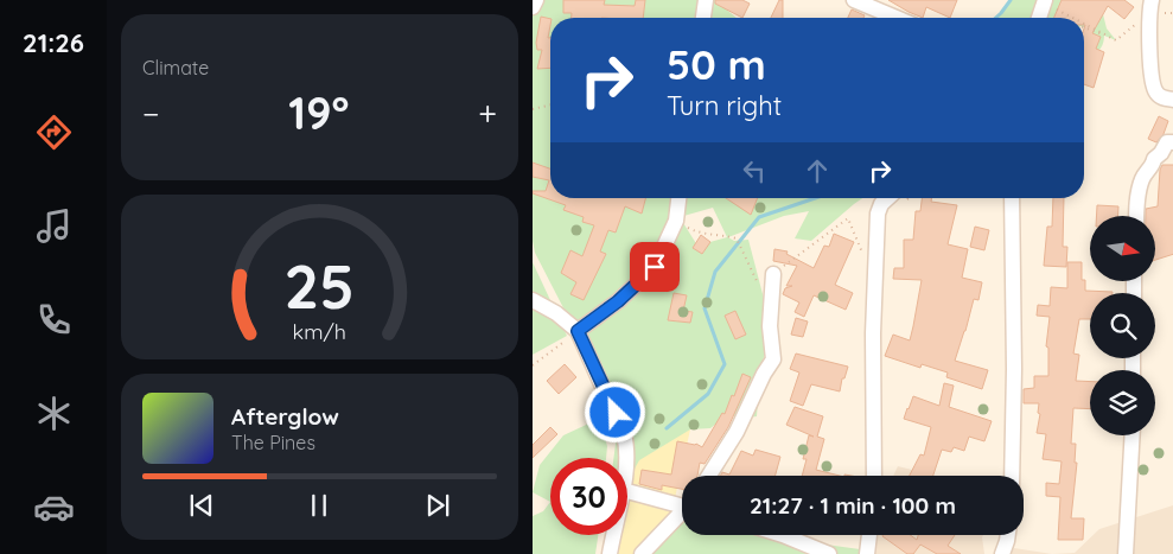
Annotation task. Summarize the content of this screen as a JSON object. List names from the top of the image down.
{
  "north": "right",
  "page": {
    "tabs": "21:26",
    "tile": "Climate",
    "turn": ["50 m", "Turn right"],
    "heat": ["−", "19°", "+"],
    "song": ["Afterglow", "The Pines"],
    "limit": "30",
    "trip": "21:27 · 1 min · 100 m",
    "gauge": ["25", "km/h"]
  }
}
